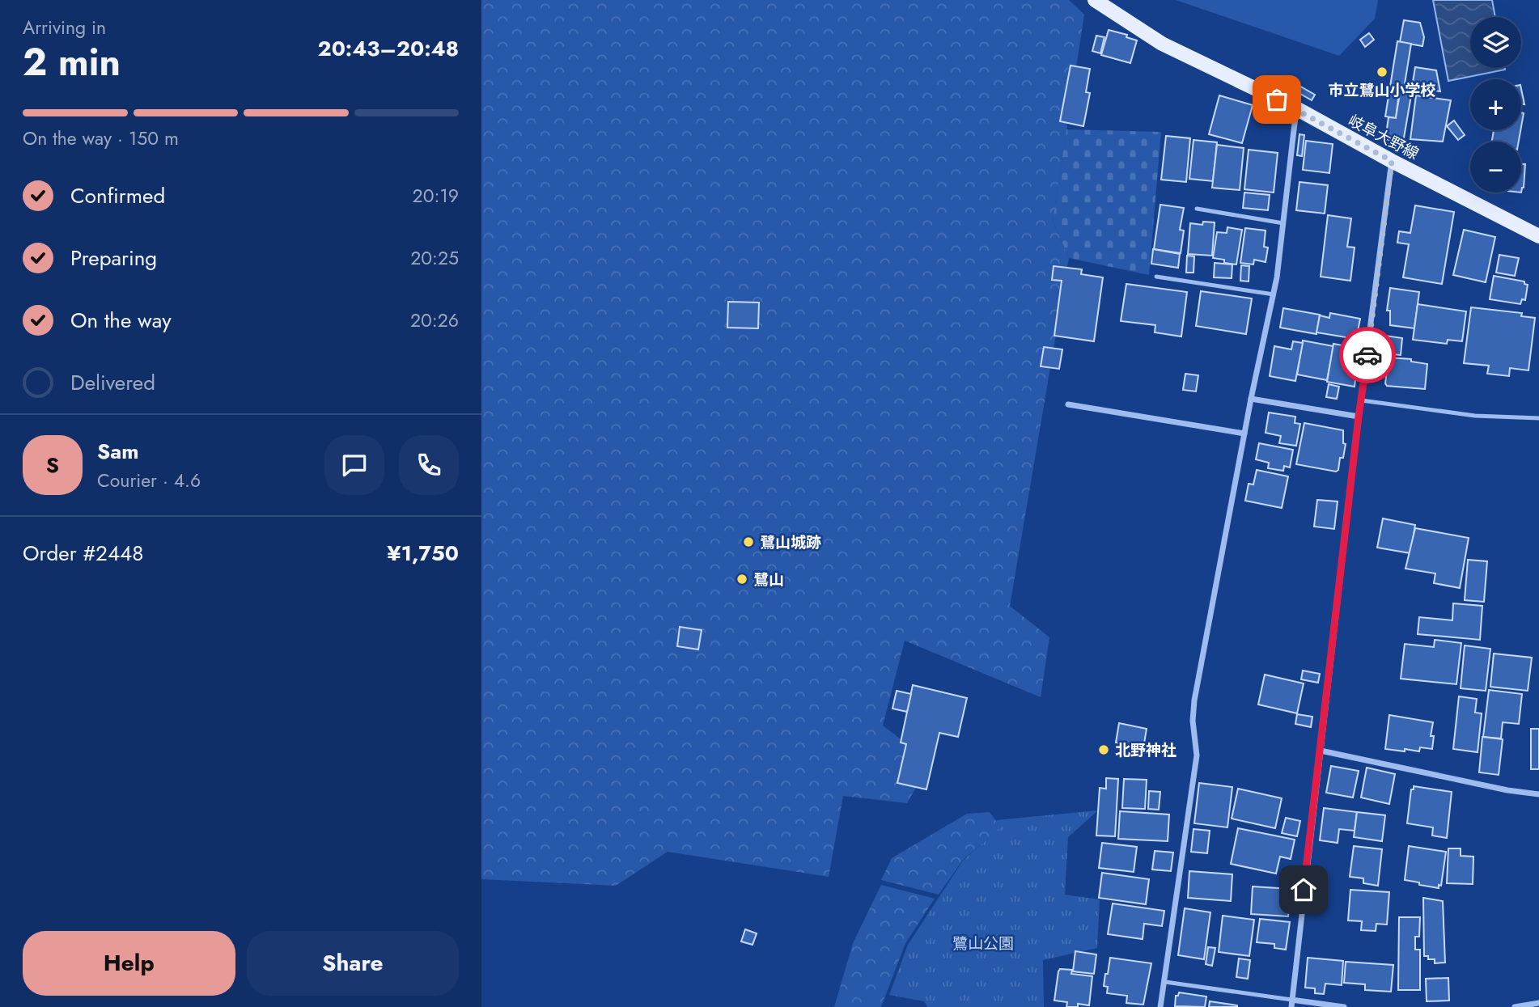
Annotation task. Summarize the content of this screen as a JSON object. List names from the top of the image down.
{
  "streets": {
    "main road": ["岐阜大野線"]
  },
  "parks": ["鷺山公園"],
  "places": [
    "市立鷺山小学校",
    "鷺山城跡",
    "鷺山",
    "北野神社"
  ],
  "page": {
    "heading": ["2 min", "Arriving in", "20:43–20:48"],
    "panel": [
      "Sam",
      "Courier · 4.6",
      "Order #2448",
      "¥1,750"
    ],
    "map_buttons": ["+", "−"],
    "bar": "On the way · 150 m",
    "list": [
      ["Confirmed", "20:19"],
      ["Preparing", "20:25"],
      ["On the way", "20:26"],
      "Delivered"
    ],
    "round": "S",
    "buttons": ["Help", "Share"]
  }
}
